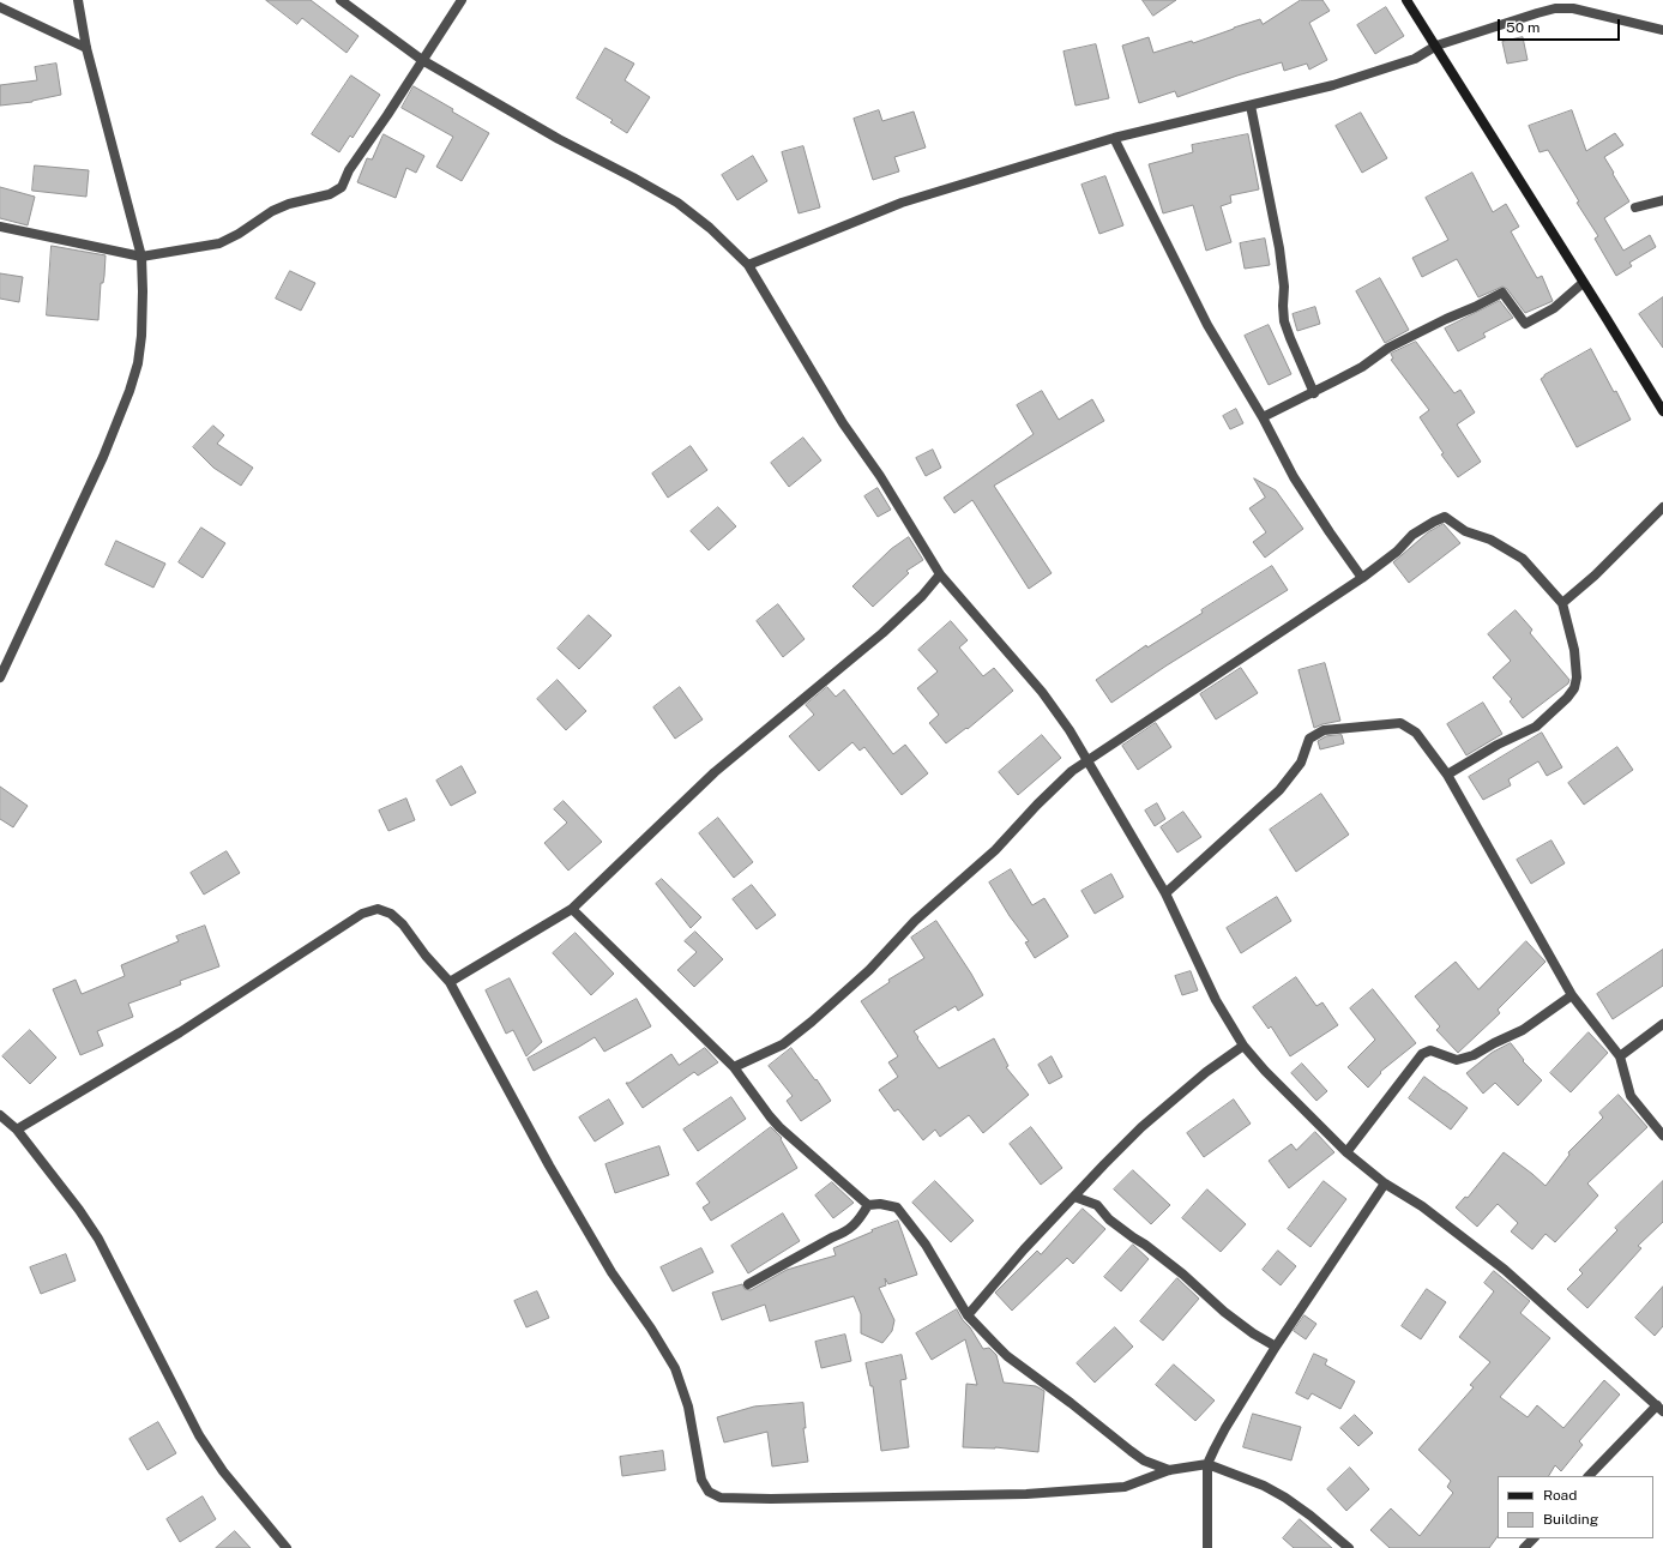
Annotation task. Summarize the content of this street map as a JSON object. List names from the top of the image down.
{
  "legend": ["Road", "Building"],
  "scale_bar": "50 m"
}
